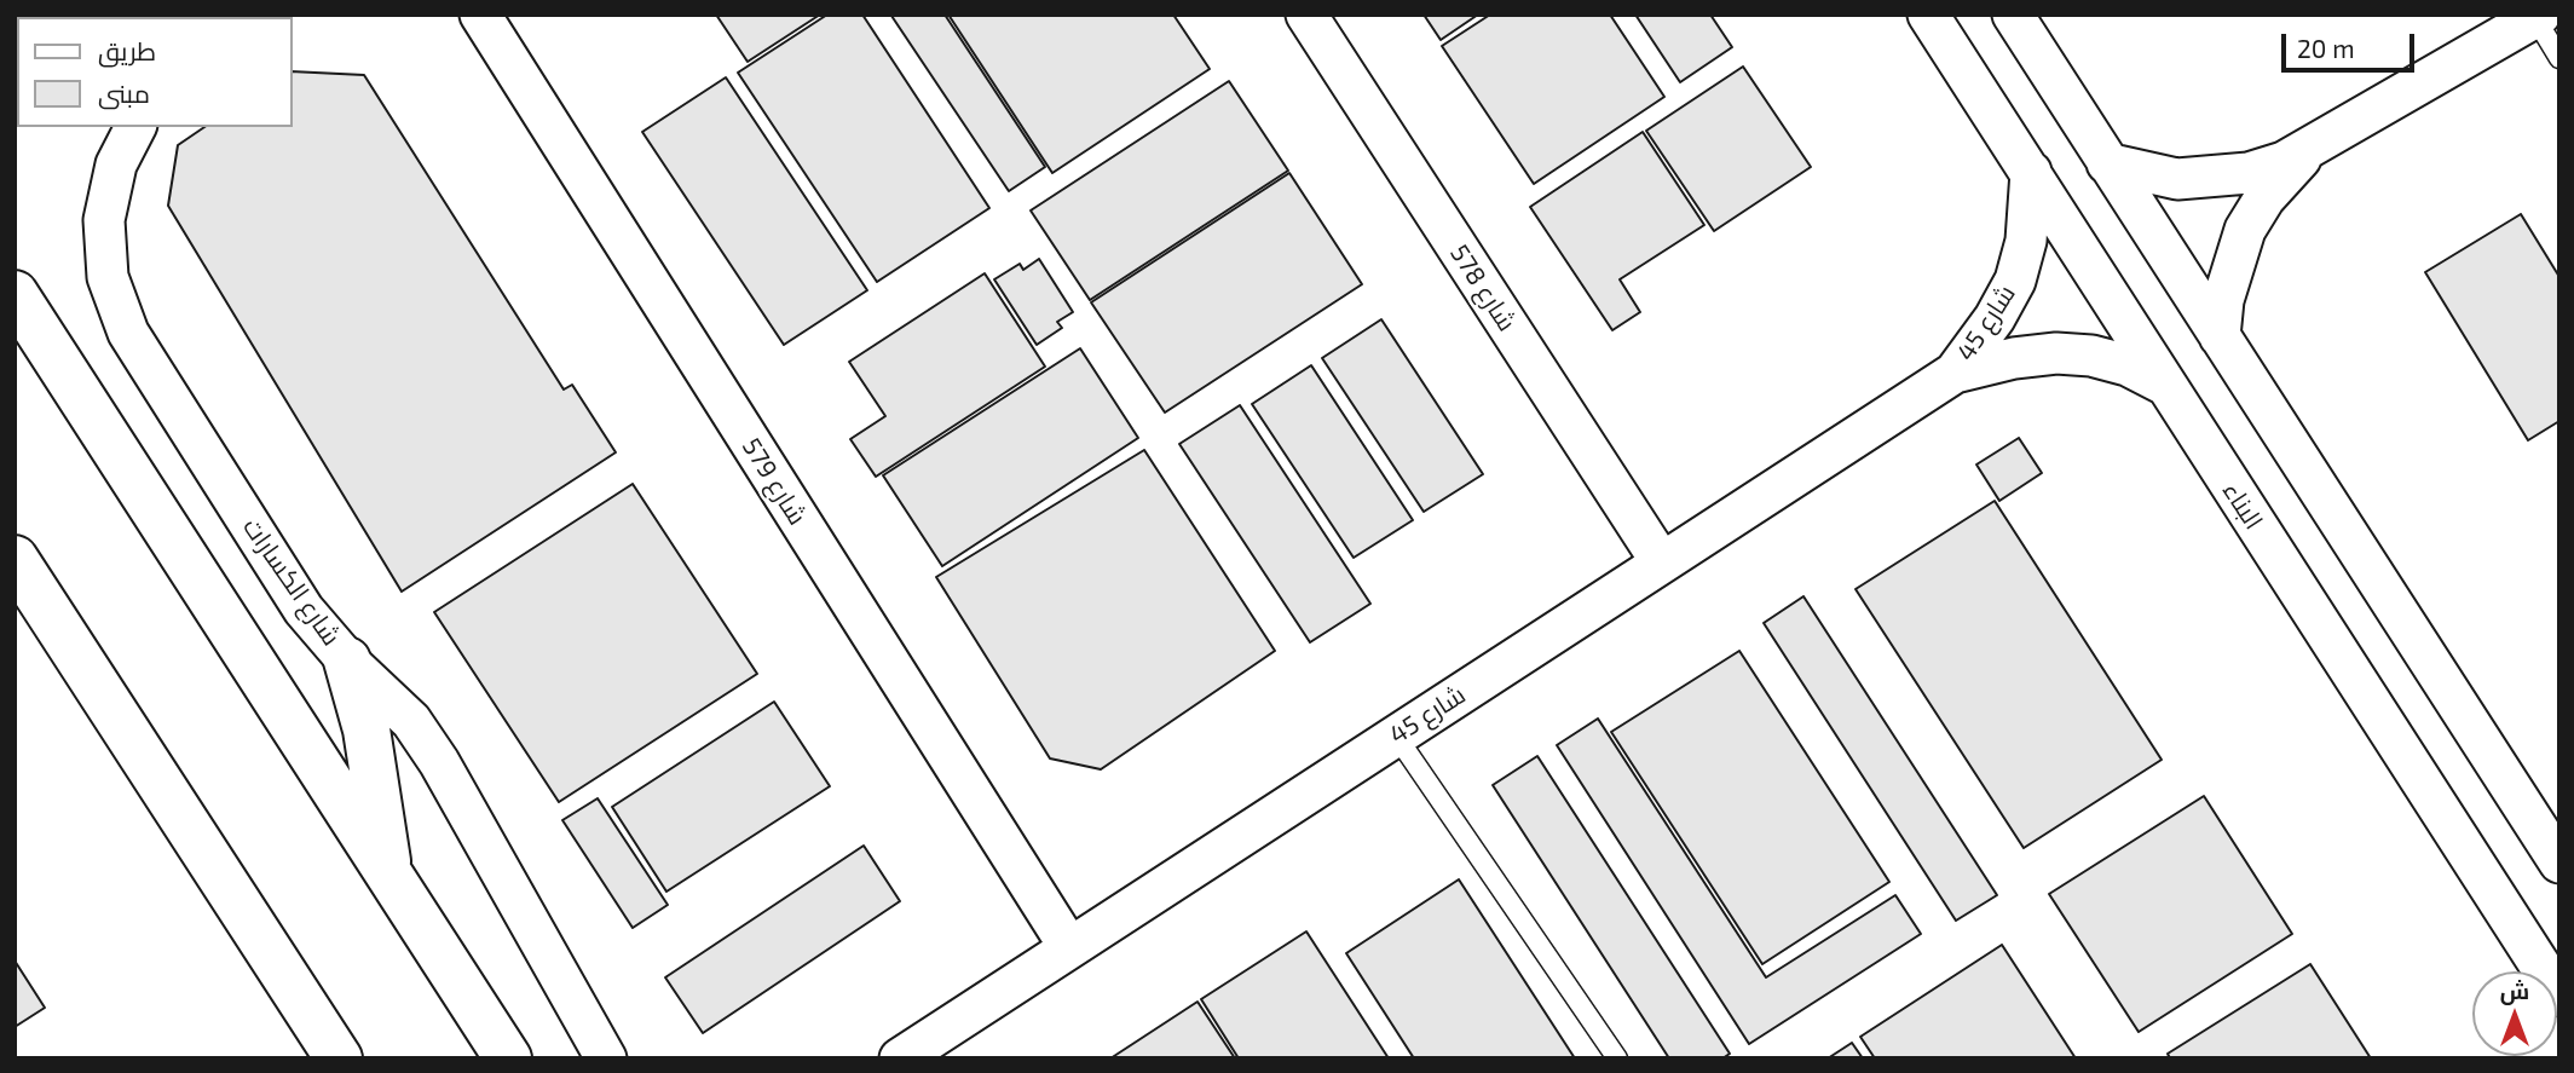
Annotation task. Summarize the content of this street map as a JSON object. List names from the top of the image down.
{
  "streets": {
    "street": [
      "شارع 578",
      "شارع 45",
      "شارع 579",
      "البناء",
      "شارع الكسارات"
    ]
  },
  "crossings": [
    ["شارع 578", "شارع 45"],
    ["شارع 45", "شارع 579"],
    ["شارع 45", "البناء"]
  ],
  "legend": ["طريق", "مبنى"],
  "scale_bar": "20 m",
  "north": "top"
}
